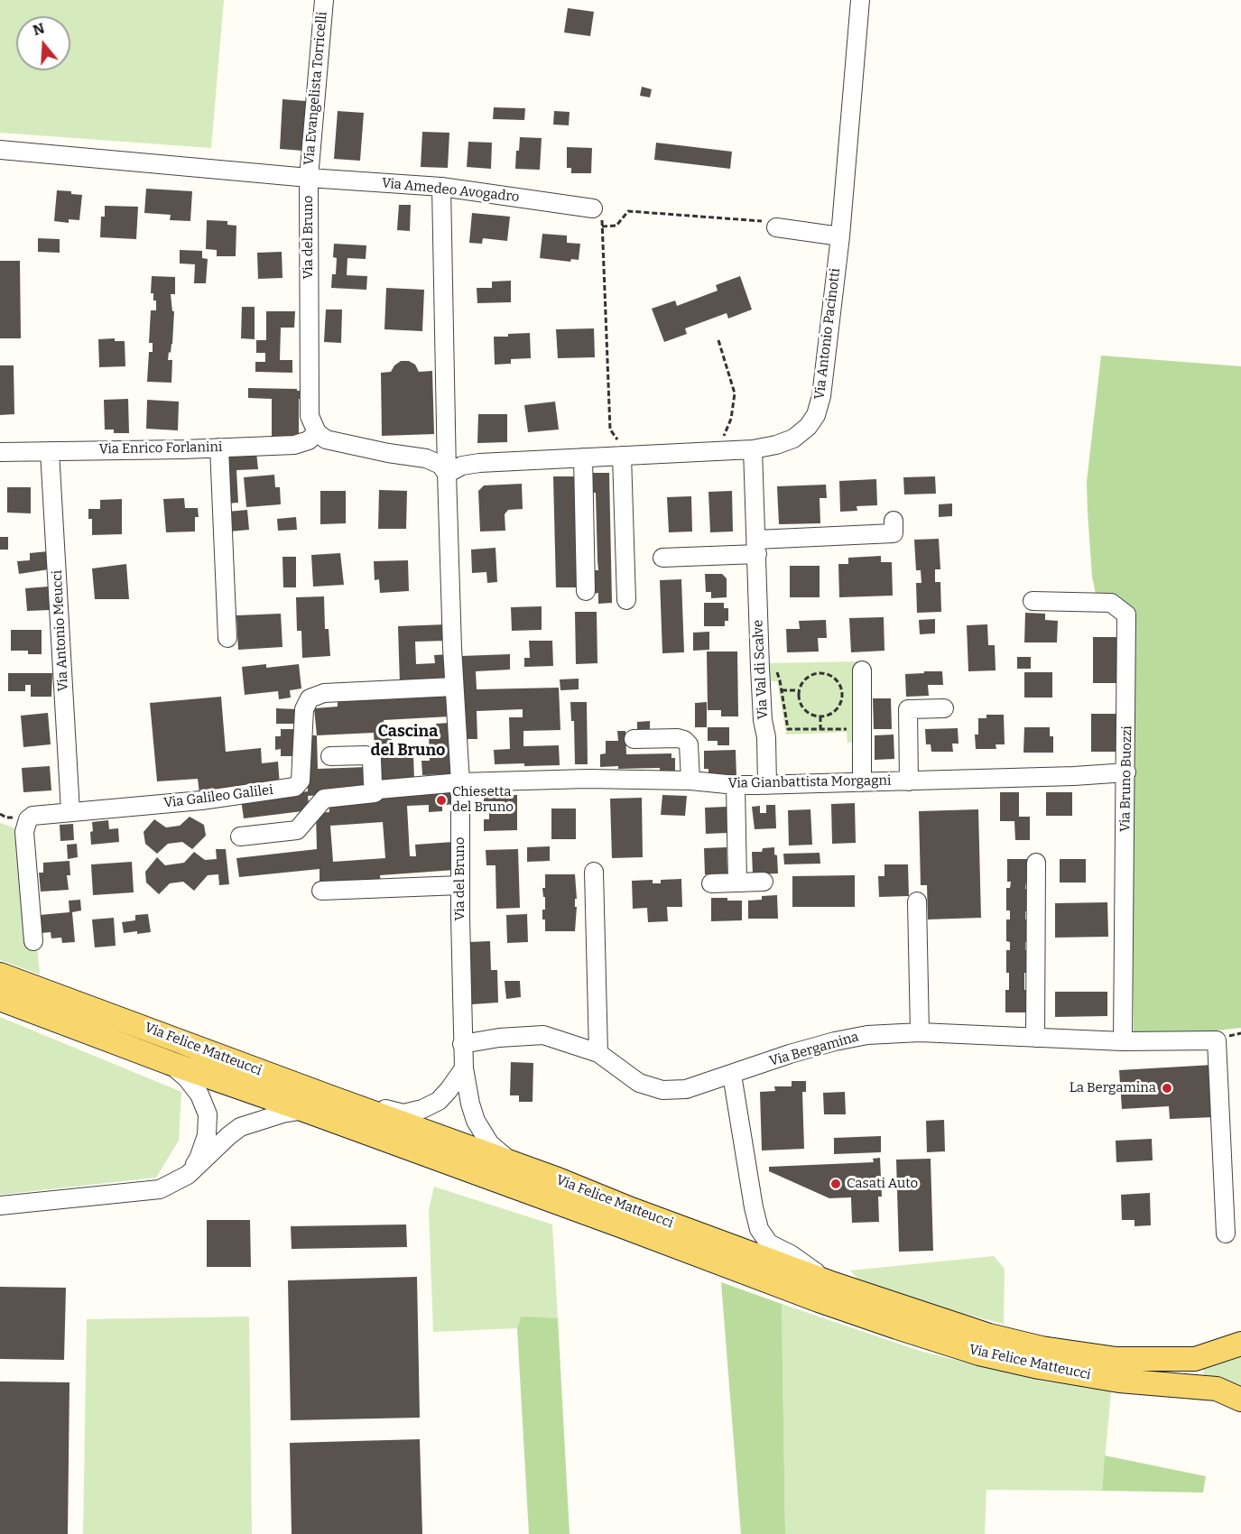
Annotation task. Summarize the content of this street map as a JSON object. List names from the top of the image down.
{
  "streets": {
    "main road": ["Via Felice Matteucci"],
    "street": [
      "Via Evangelista Torricelli",
      "Via Amedeo Avogadro",
      "Via del Bruno",
      "Via Antonio Pacinotti",
      "Via Enrico Forlanini",
      "Via Antonio Meucci",
      "Via Val di Scalve",
      "Via Bruno Buozzi",
      "Via Gianbattista Morgagni",
      "Via Galileo Galilei",
      "Via Bergamina"
    ]
  },
  "crossings": [
    ["Via Evangelista Torricelli", "Via Amedeo Avogadro"],
    ["Via Evangelista Torricelli", "Via del Bruno"],
    ["Via Amedeo Avogadro", "Via del Bruno"],
    ["Via del Bruno", "Via Antonio Pacinotti"],
    ["Via del Bruno", "Via Enrico Forlanini"],
    ["Via del Bruno", "Via Gianbattista Morgagni"],
    ["Via del Bruno", "Via Galileo Galilei"],
    ["Via del Bruno", "Via Felice Matteucci"],
    ["Via del Bruno", "Via Bergamina"],
    ["Via Antonio Pacinotti", "Via Val di Scalve"],
    ["Via Enrico Forlanini", "Via Antonio Meucci"],
    ["Via Antonio Meucci", "Via Galileo Galilei"],
    ["Via Val di Scalve", "Via Gianbattista Morgagni"],
    ["Via Bruno Buozzi", "Via Gianbattista Morgagni"],
    ["Via Bruno Buozzi", "Via Bergamina"]
  ],
  "districts": ["Cascina del Bruno"],
  "places": ["Chiesetta del Bruno", "La Bergamina", "Casati Auto"],
  "north": "top"
}
